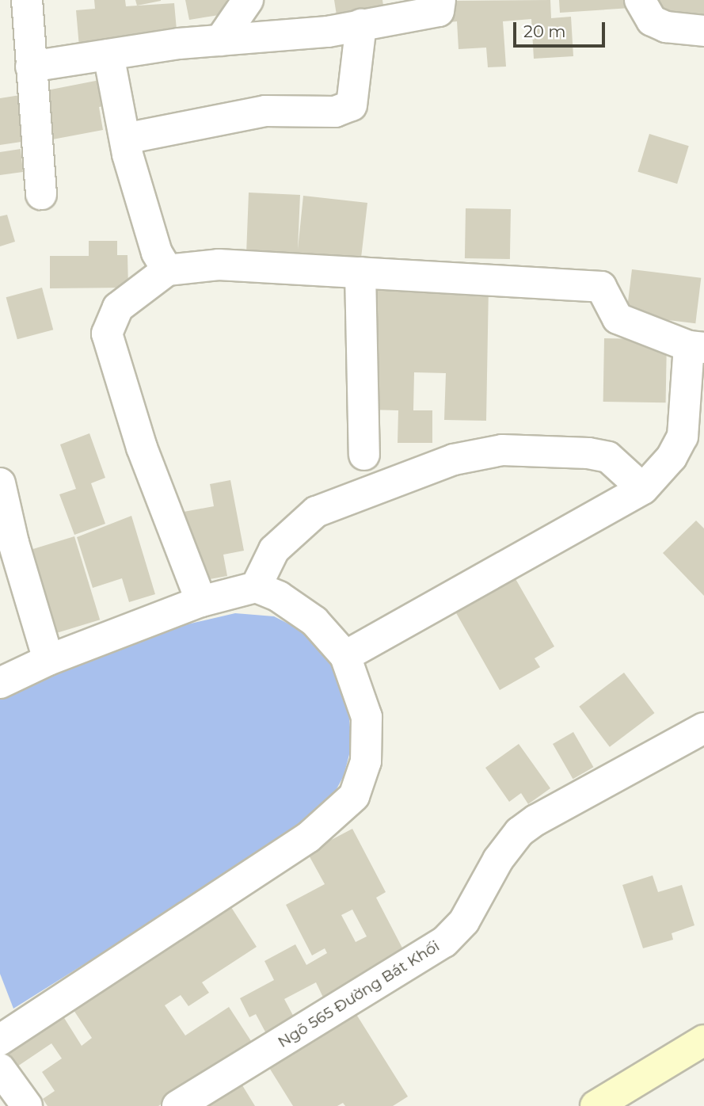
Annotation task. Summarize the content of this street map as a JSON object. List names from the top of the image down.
{
  "streets": {
    "street": ["Ngõ 565 Đường Bát Khối"]
  },
  "scale_bar": "20 m"
}
